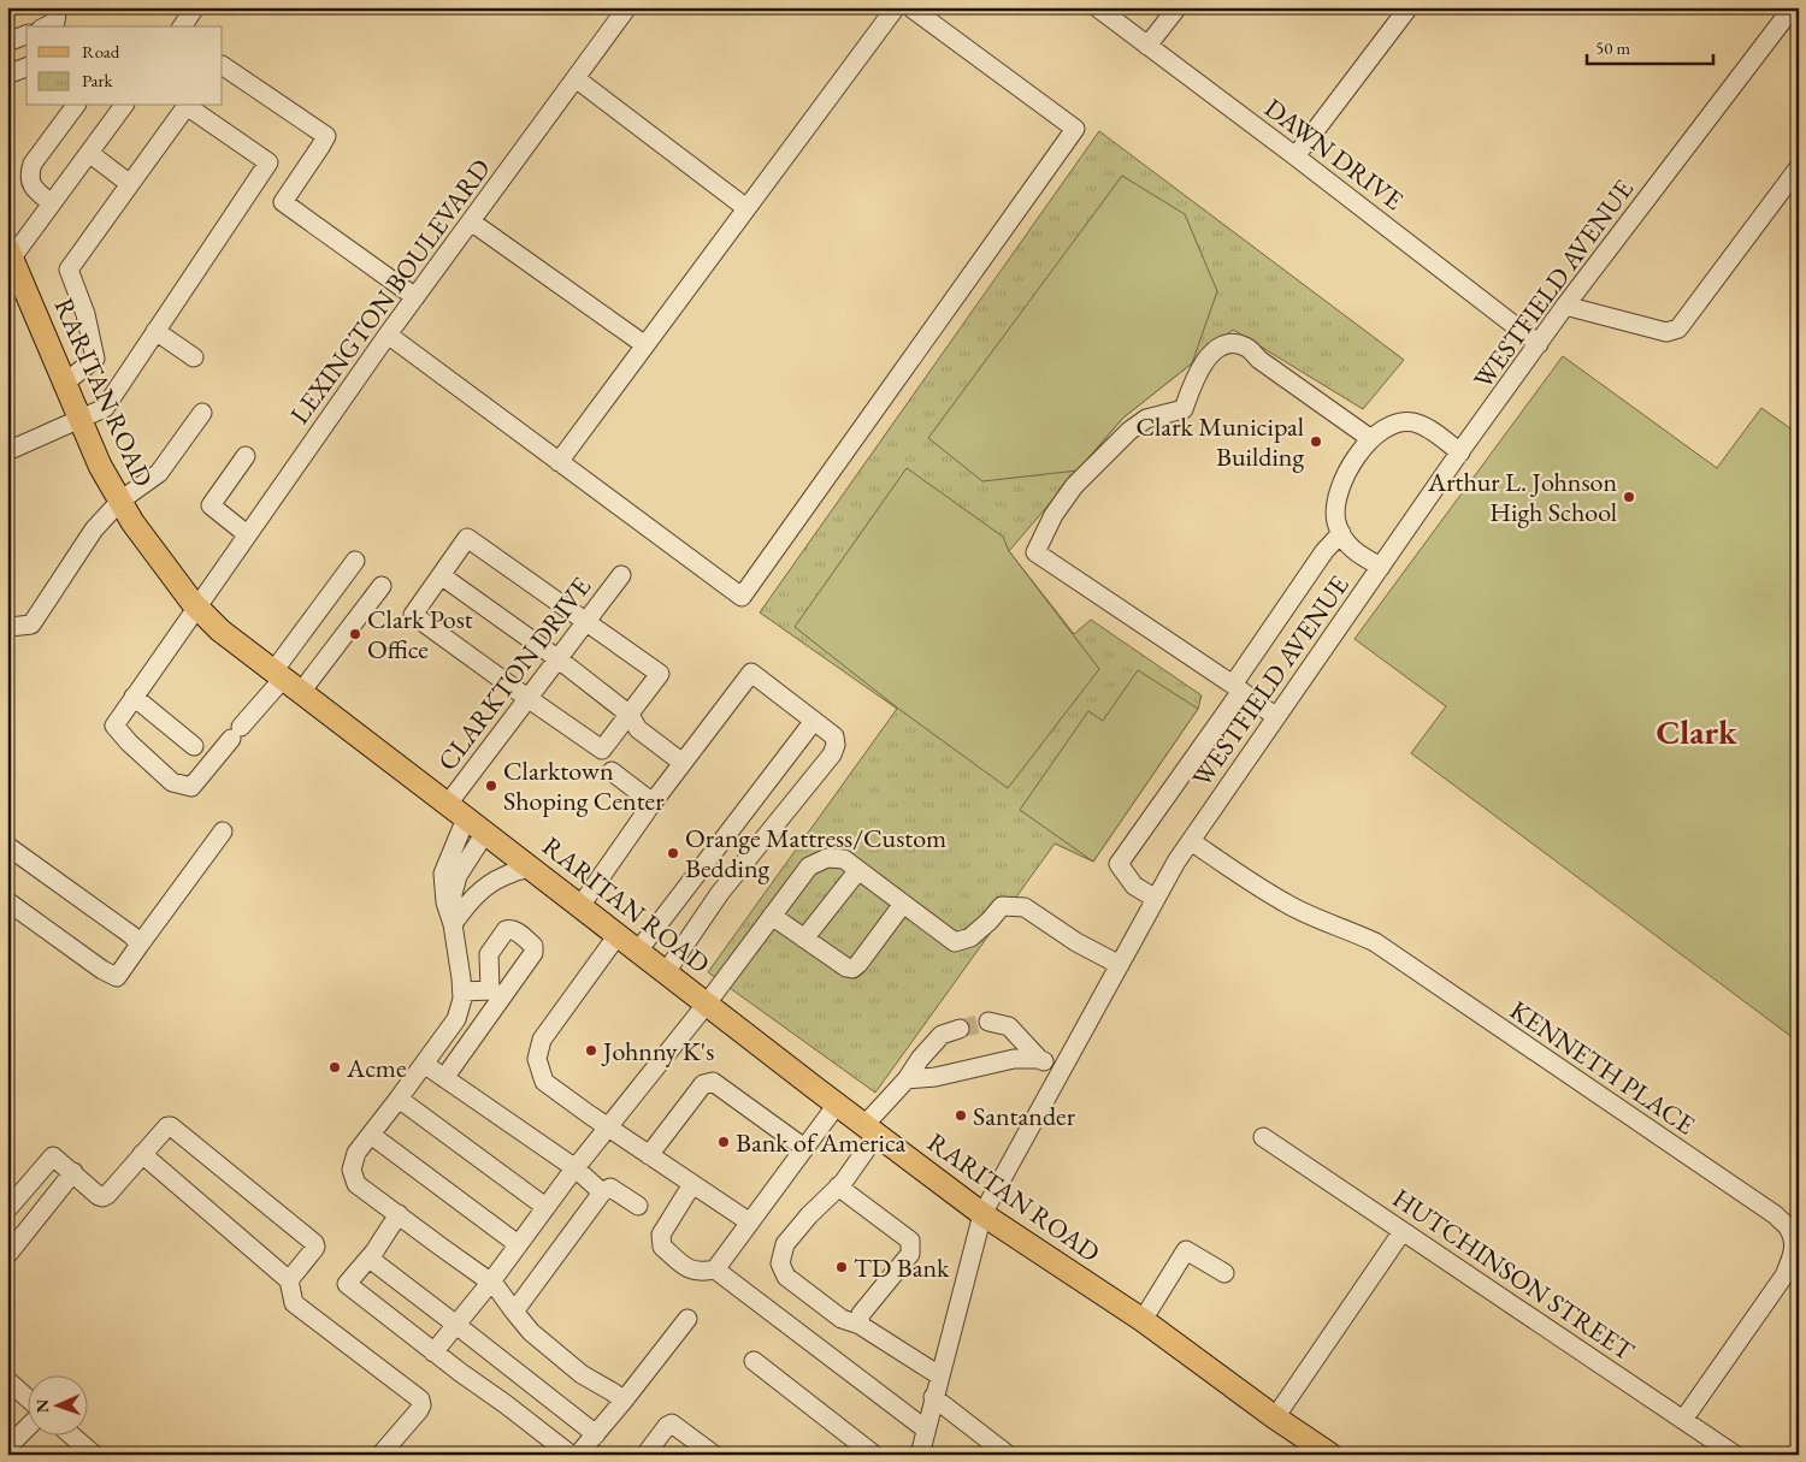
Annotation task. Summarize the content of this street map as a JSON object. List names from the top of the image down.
{
  "streets": {
    "main road": ["RARITAN ROAD"],
    "street": [
      "DAWN DRIVE",
      "WESTFIELD AVENUE",
      "LEXINGTON BOULEVARD",
      "CLARKTON DRIVE",
      "KENNETH PLACE",
      "HUTCHINSON STREET"
    ]
  },
  "crossings": [
    ["DAWN DRIVE", "WESTFIELD AVENUE"],
    ["WESTFIELD AVENUE", "RARITAN ROAD"],
    ["WESTFIELD AVENUE", "KENNETH PLACE"],
    ["LEXINGTON BOULEVARD", "RARITAN ROAD"],
    ["RARITAN ROAD", "CLARKTON DRIVE"],
    ["KENNETH PLACE", "HUTCHINSON STREET"]
  ],
  "districts": ["Clark"],
  "places": [
    "Clark Municipal Building",
    "Arthur L. Johnson High School",
    "Clark Post Office",
    "Clarktown Shoping Center",
    "Orange Mattress/Custom Bedding",
    "Johnny K's",
    "Acme",
    "Santander",
    "Bank of America",
    "TD Bank"
  ],
  "legend": ["Road", "Park"],
  "scale_bar": "50 m",
  "north": "left"
}
